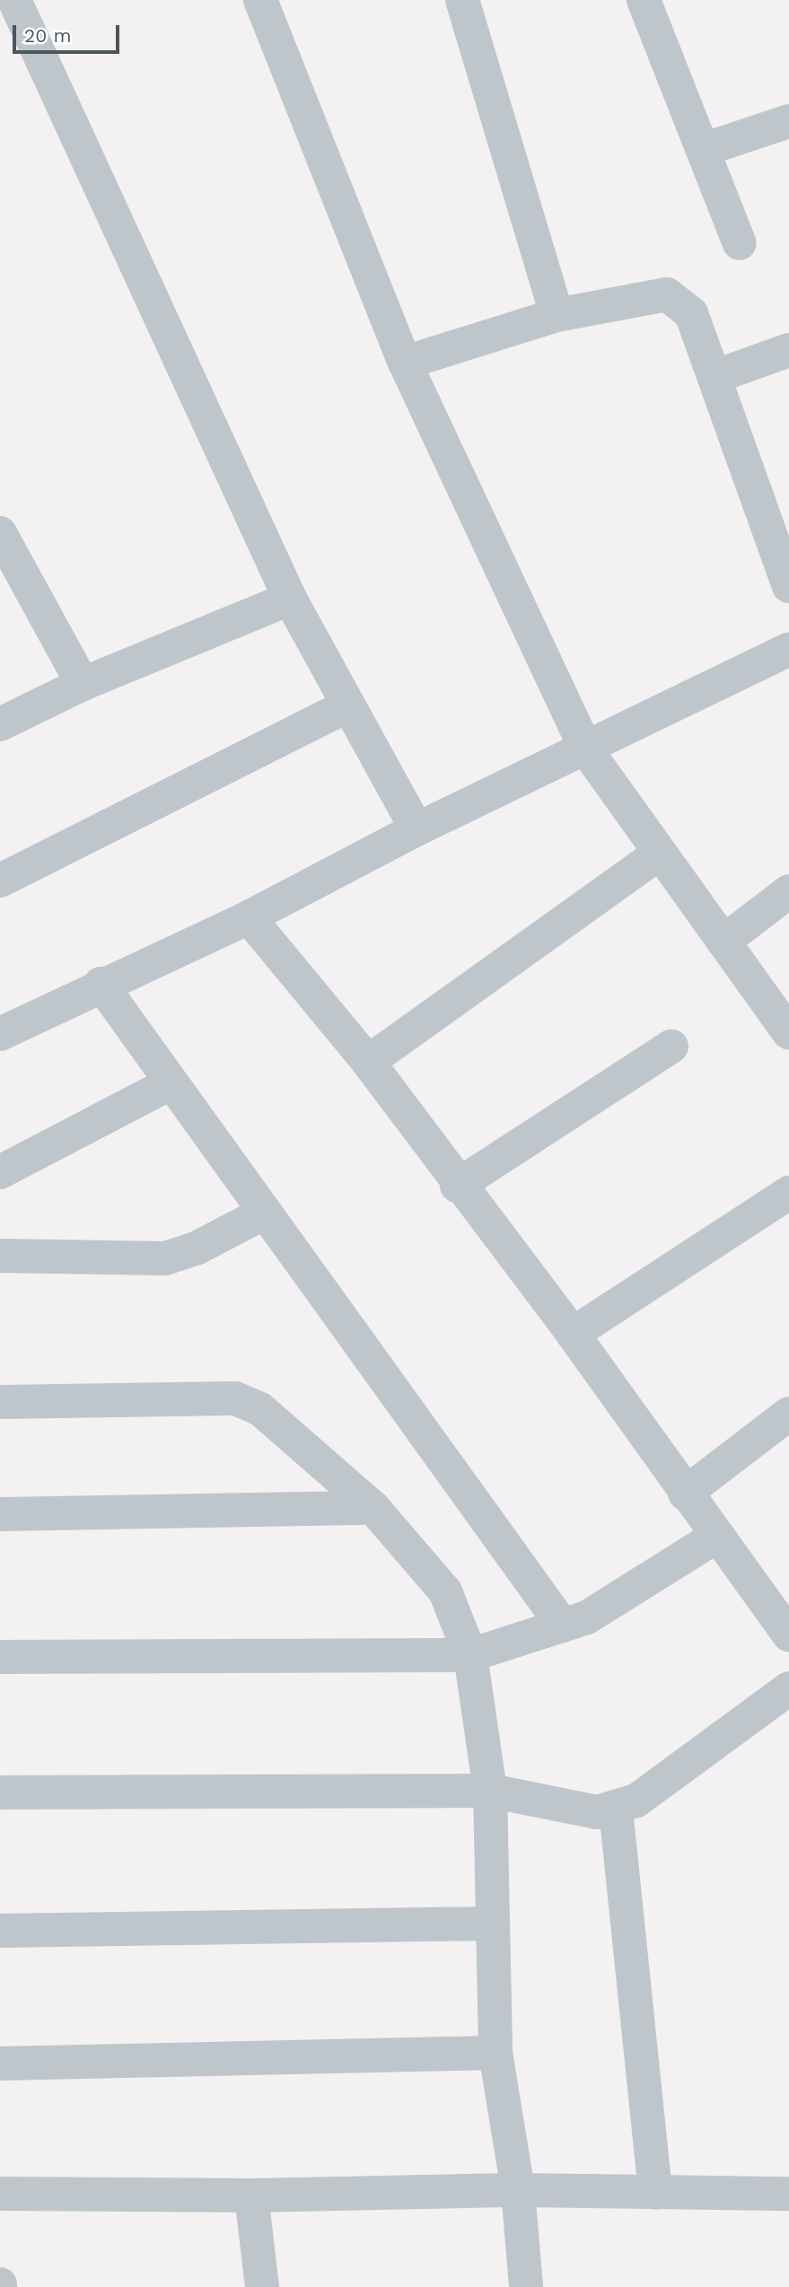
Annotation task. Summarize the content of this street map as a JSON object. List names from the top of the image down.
{
  "scale_bar": "20 m"
}
